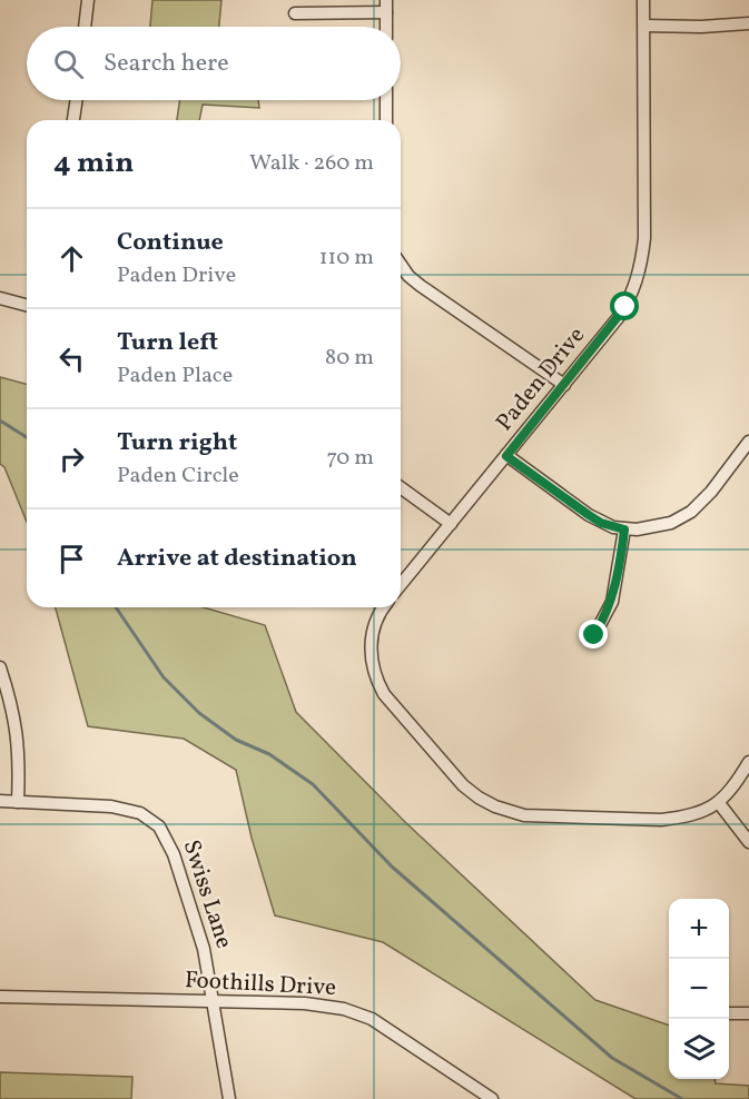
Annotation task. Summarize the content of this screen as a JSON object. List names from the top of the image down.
{
  "streets": {
    "street": ["Paden Drive", "Swiss Lane", "Foothills Drive"]
  },
  "crossings": [
    ["Swiss Lane", "Foothills Drive"]
  ],
  "page": {
    "search": "Search here",
    "heading": ["4 min", "Walk · 260 m"],
    "list": [
      ["Continue", "Paden Drive", "110 m"],
      ["Turn left", "Paden Place", "80 m"],
      ["Turn right", "Paden Circle", "70 m"],
      "Arrive at destination"
    ],
    "map_buttons": ["+", "−"]
  }
}
